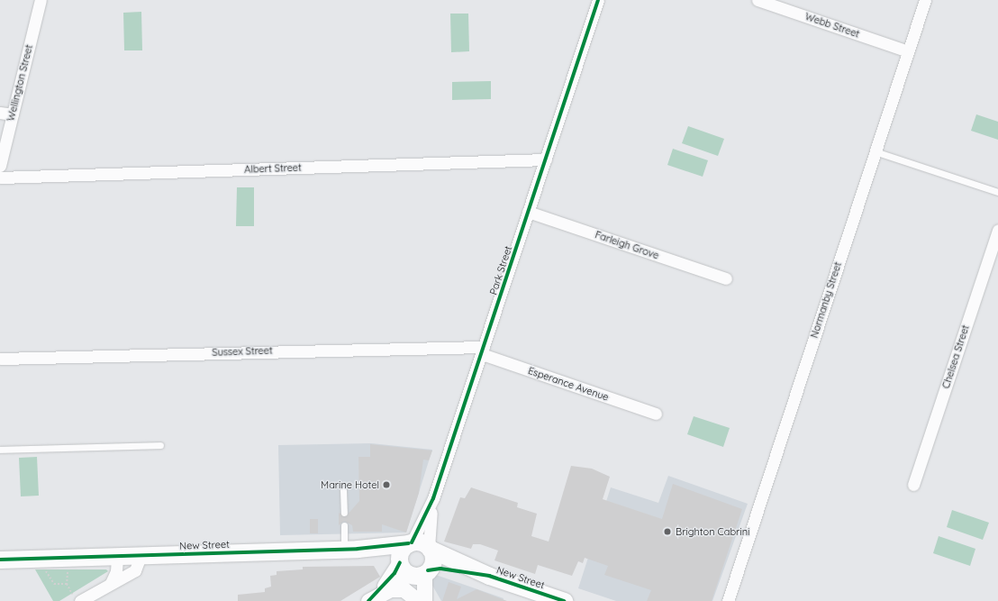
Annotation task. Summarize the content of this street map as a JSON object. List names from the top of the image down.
{
  "streets": {
    "main road": ["New Street"],
    "street": [
      "Webb Street",
      "Wellington Street",
      "Albert Street",
      "Farleigh Grove",
      "Park Street",
      "Normanby Street",
      "Sussex Street",
      "Chelsea Street",
      "Esperance Avenue"
    ]
  },
  "crossings": [
    ["Webb Street", "Normanby Street"],
    ["Albert Street", "Park Street"],
    ["Farleigh Grove", "Park Street"],
    ["Park Street", "Sussex Street"],
    ["Park Street", "Esperance Avenue"],
    ["Park Street", "New Street"],
    ["Sussex Street", "Esperance Avenue"]
  ],
  "places": ["Marine Hotel", "Brighton Cabrini"]
}
